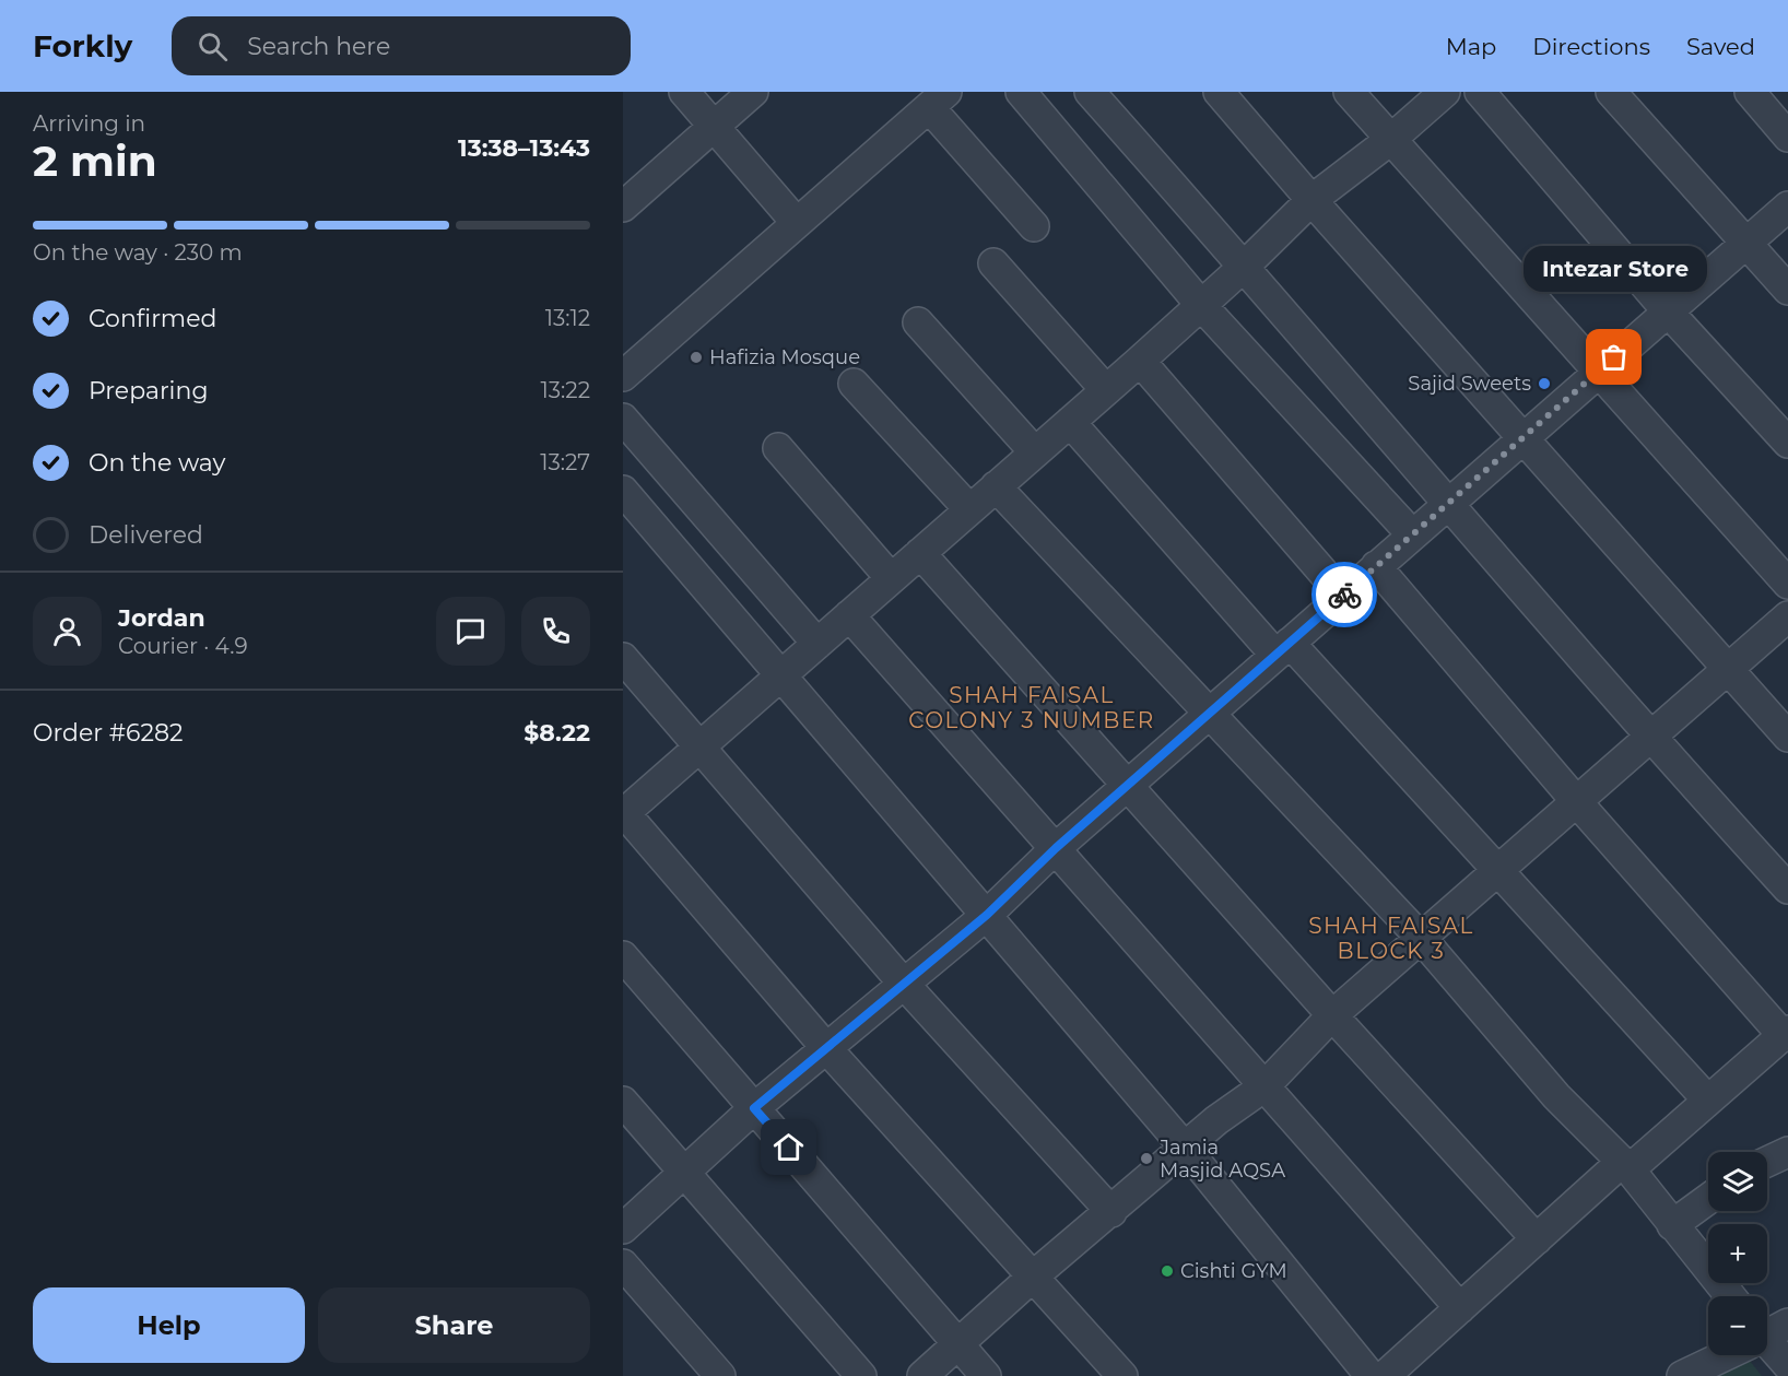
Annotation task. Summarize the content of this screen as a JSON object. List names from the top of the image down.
{
  "districts": ["SHAH FAISAL COLONY 3 NUMBER", "SHAH FAISAL BLOCK 3"],
  "places": [
    "Hafizia Mosque",
    "Intezar Store",
    "Sajid Sweets",
    "Jamia Masjid AQSA",
    "Cishti GYM"
  ],
  "page": {
    "header": "Forkly",
    "search": "Search here",
    "nav": ["Map", "Directions", "Saved"],
    "heading": ["2 min", "Arriving in", "13:38–13:43"],
    "panel": [
      "Jordan",
      "Courier · 4.9",
      "Order #6282",
      "$8.22"
    ],
    "bar": "On the way · 230 m",
    "bubble": "Intezar Store",
    "list": [
      ["Confirmed", "13:12"],
      ["Preparing", "13:22"],
      ["On the way", "13:27"],
      "Delivered"
    ],
    "map_buttons": ["+", "−"],
    "buttons": ["Help", "Share"]
  }
}
